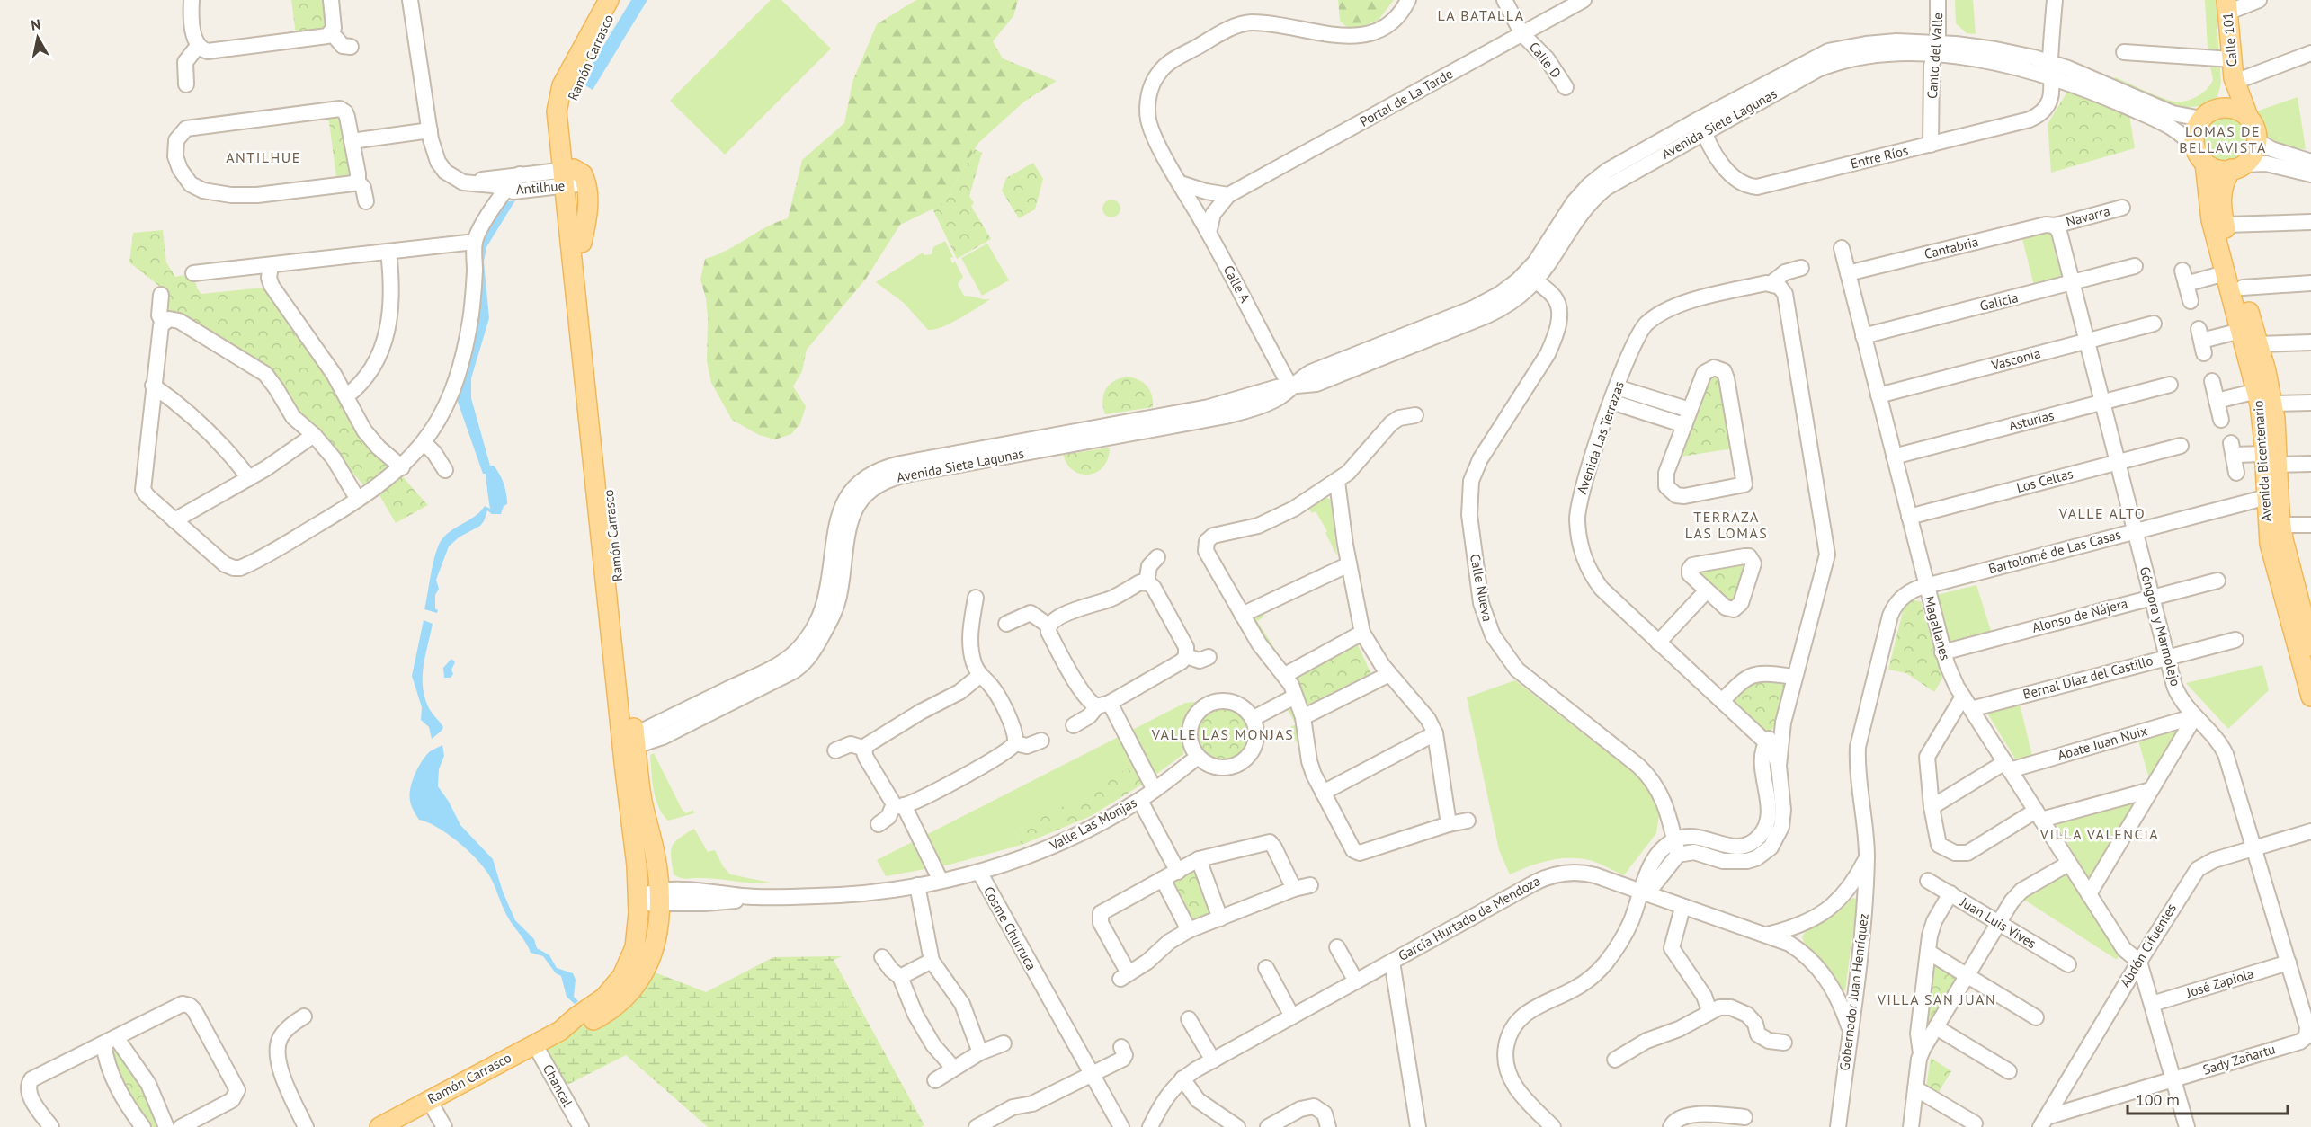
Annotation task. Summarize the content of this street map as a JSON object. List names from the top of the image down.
{
  "streets": {
    "main road": ["Calle 101", "Ramón Carrasco", "Avenida Bicentenario"],
    "street": [
      "Canto del Valle",
      "Calle D",
      "Portal de La Tarde",
      "Avenida Siete Lagunas",
      "Entre Ríos",
      "Antilhue",
      "Navarra",
      "Cantabria",
      "Calle A",
      "Galicia",
      "Vasconia",
      "Asturias",
      "Avenida Las Terrazas",
      "Los Celtas",
      "Bartolomé de Las Casas",
      "Calle Nueva",
      "Alonso de Nájera",
      "Góngora y Marmolejo",
      "Magallanes",
      "Bernal Díaz del Castillo",
      "Abate Juan Nuix",
      "Valle Las Monjas",
      "García Hurtado de Mendoza",
      "Juan Luis Vives",
      "Cosme Churruca",
      "Abdón Cifuentes",
      "José Zapiola",
      "Gobernador Juan Henríquez",
      "Sady Zañartu",
      "Chancal"
    ]
  },
  "crossings": [
    ["Calle 101", "Avenida Siete Lagunas"],
    ["Calle 101", "Avenida Bicentenario"],
    ["Canto del Valle", "Avenida Siete Lagunas"],
    ["Canto del Valle", "Entre Ríos"],
    ["Ramón Carrasco", "Avenida Siete Lagunas"],
    ["Ramón Carrasco", "Antilhue"],
    ["Ramón Carrasco", "Cosme Churruca"],
    ["Ramón Carrasco", "Chancal"],
    ["Calle D", "Portal de La Tarde"],
    ["Portal de La Tarde", "Calle A"],
    ["Avenida Siete Lagunas", "Entre Ríos"],
    ["Avenida Siete Lagunas", "Calle A"],
    ["Avenida Siete Lagunas", "Avenida Bicentenario"],
    ["Avenida Siete Lagunas", "Calle Nueva"],
    ["Navarra", "Cantabria"],
    ["Navarra", "Góngora y Marmolejo"],
    ["Cantabria", "Góngora y Marmolejo"],
    ["Cantabria", "Magallanes"],
    ["Galicia", "Góngora y Marmolejo"],
    ["Galicia", "Magallanes"],
    ["Vasconia", "Góngora y Marmolejo"],
    ["Vasconia", "Magallanes"],
    ["Asturias", "Góngora y Marmolejo"],
    ["Asturias", "Magallanes"],
    ["Avenida Las Terrazas", "Calle Nueva"],
    ["Avenida Bicentenario", "Bartolomé de Las Casas"],
    ["Los Celtas", "Góngora y Marmolejo"],
    ["Los Celtas", "Magallanes"],
    ["Bartolomé de Las Casas", "Góngora y Marmolejo"],
    ["Bartolomé de Las Casas", "Magallanes"],
    ["Bartolomé de Las Casas", "Gobernador Juan Henríquez"],
    ["Alonso de Nájera", "Góngora y Marmolejo"],
    ["Alonso de Nájera", "Magallanes"],
    ["Góngora y Marmolejo", "Bernal Díaz del Castillo"],
    ["Góngora y Marmolejo", "Abate Juan Nuix"],
    ["Góngora y Marmolejo", "Abdón Cifuentes"],
    ["Góngora y Marmolejo", "José Zapiola"],
    ["Góngora y Marmolejo", "Sady Zañartu"],
    ["Magallanes", "Bernal Díaz del Castillo"],
    ["Magallanes", "Abate Juan Nuix"],
    ["Magallanes", "Abdón Cifuentes"],
    ["Magallanes", "Gobernador Juan Henríquez"],
    ["Valle Las Monjas", "Cosme Churruca"],
    ["García Hurtado de Mendoza", "Gobernador Juan Henríquez"],
    ["Abdón Cifuentes", "Sady Zañartu"]
  ],
  "districts": [
    "LA BATALLA",
    "LOMAS DE BELLAVISTA",
    "ANTILHUE",
    "VALLE ALTO",
    "TERRAZA LAS LOMAS",
    "VALLE LAS MONJAS",
    "VILLA VALENCIA",
    "VILLA SAN JUAN"
  ],
  "scale_bar": "100 m",
  "north": "top"
}
